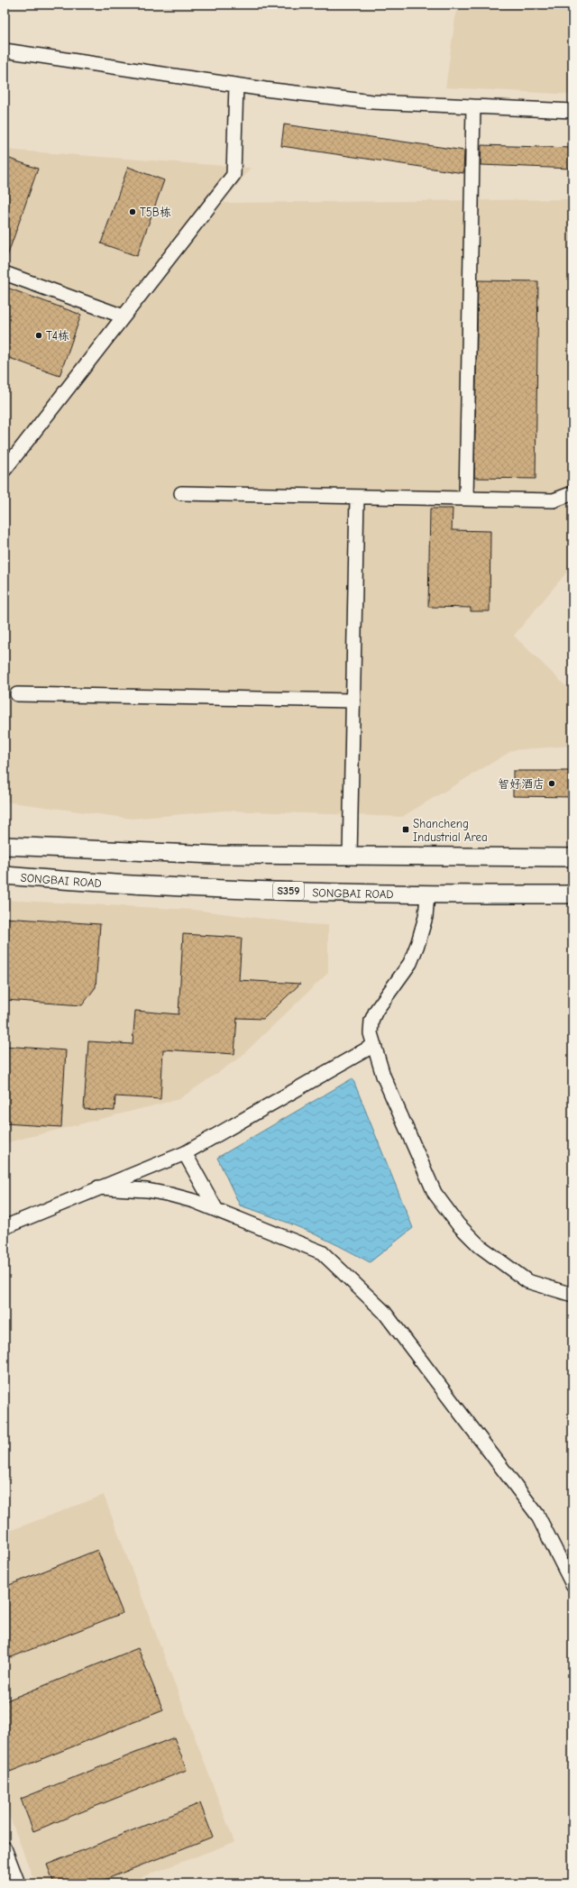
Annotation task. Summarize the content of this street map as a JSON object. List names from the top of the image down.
{
  "streets": {
    "main road": ["SONGBAI ROAD", "S359"]
  },
  "places": {
    "other": ["T5B栋", "T4栋", "智好酒店"],
    "transit": ["Shancheng Industrial Area"]
  }
}
